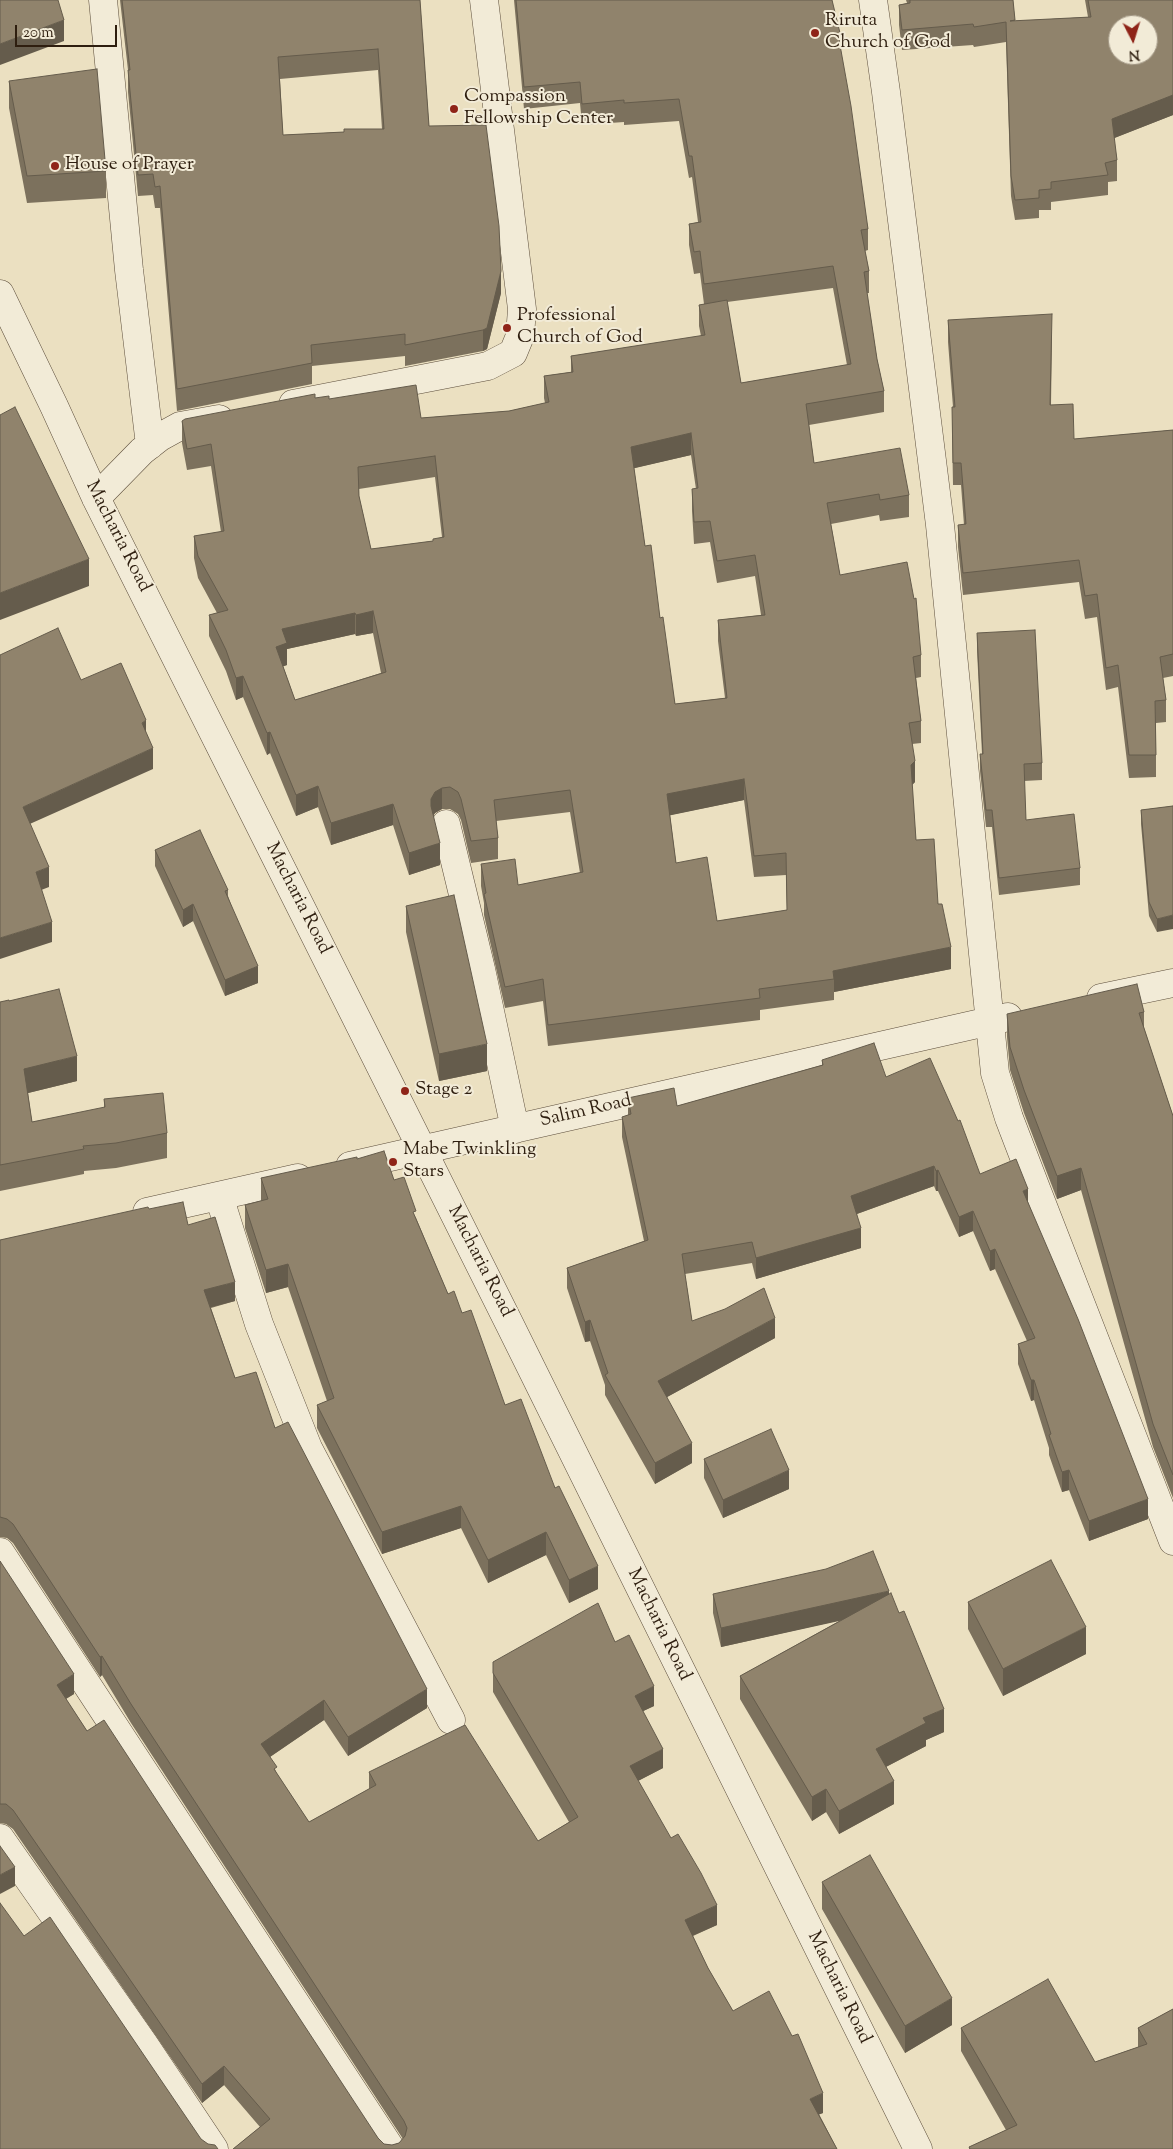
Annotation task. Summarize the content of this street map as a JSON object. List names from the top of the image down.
{
  "streets": {
    "street": ["Macharia Road", "Salim Road"]
  },
  "crossings": [
    ["Macharia Road", "Salim Road"]
  ],
  "places": [
    "Riruta Church of God",
    "Compassion Fellowship Center",
    "House of Prayer",
    "Professional Church of God",
    "Stage 2",
    "Mabe Twinkling Stars"
  ],
  "scale_bar": "20 m",
  "north": "bottom"
}
